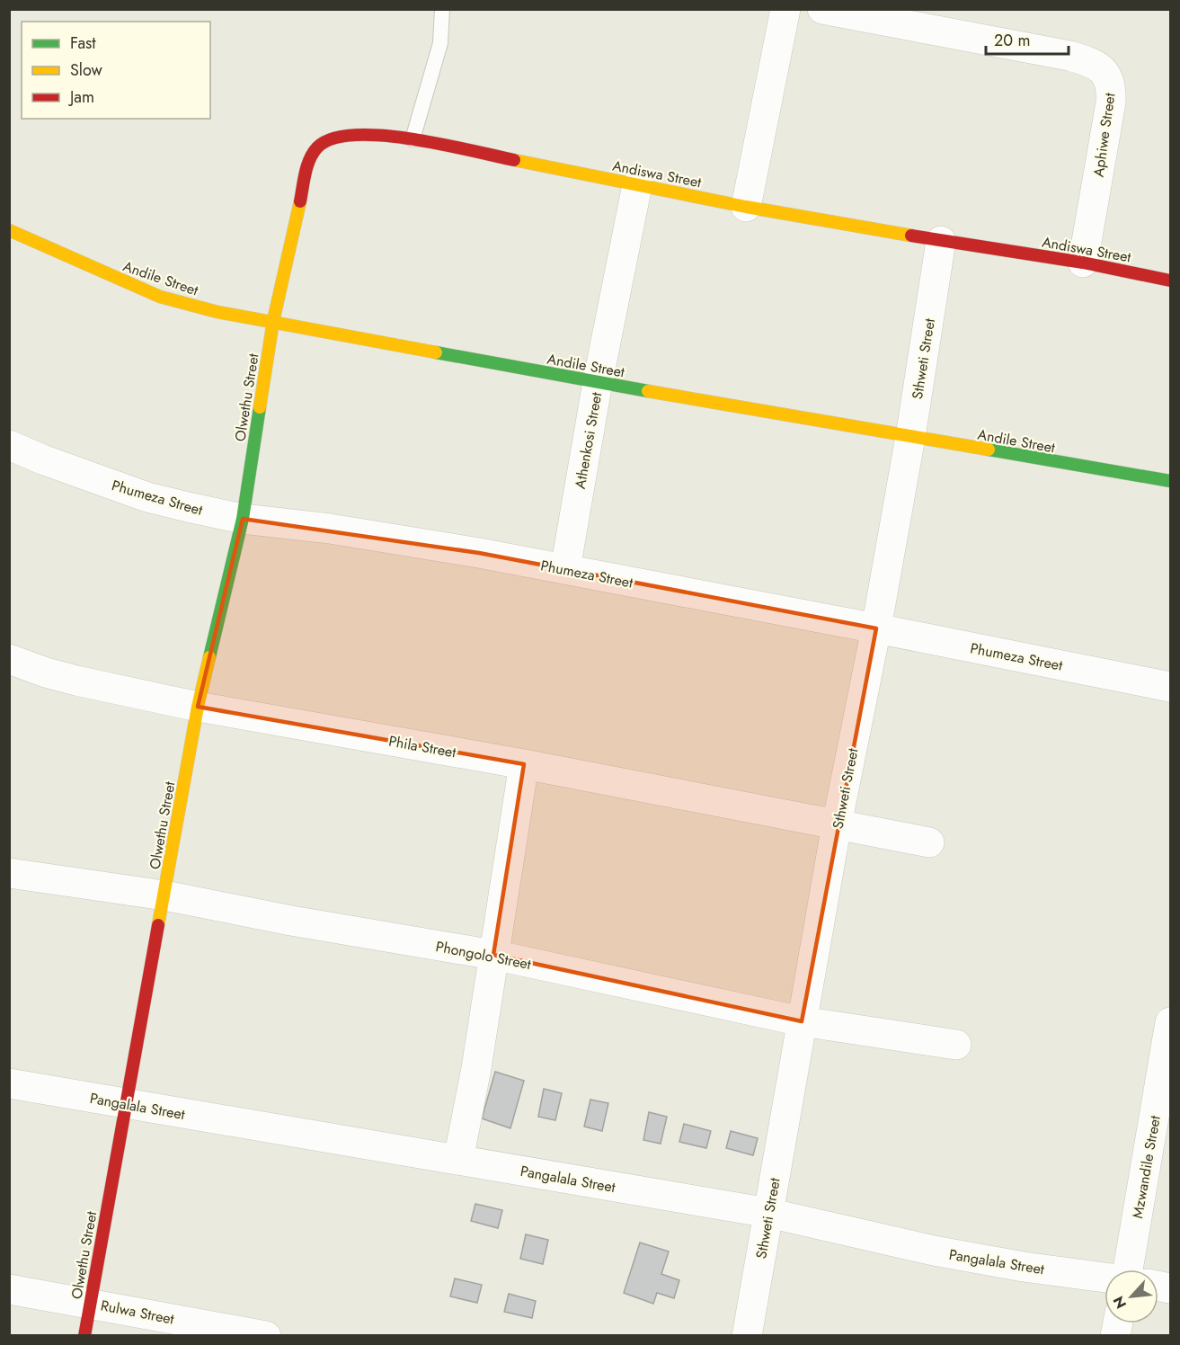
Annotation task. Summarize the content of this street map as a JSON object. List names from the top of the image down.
{
  "streets": {
    "street": [
      "Aphiwe Street",
      "Andiswa Street",
      "Andile Street",
      "Sthweti Street",
      "Olwethu Street",
      "Athenkosi Street",
      "Phumeza Street",
      "Phila Street",
      "Phongolo Street",
      "Pangalala Street",
      "Mzwandile Street",
      "Rulwa Street"
    ]
  },
  "crossings": [
    ["Aphiwe Street", "Andiswa Street"],
    ["Andiswa Street", "Andile Street"],
    ["Andiswa Street", "Sthweti Street"],
    ["Andiswa Street", "Olwethu Street"],
    ["Andiswa Street", "Athenkosi Street"],
    ["Andile Street", "Sthweti Street"],
    ["Andile Street", "Olwethu Street"],
    ["Andile Street", "Athenkosi Street"],
    ["Sthweti Street", "Phumeza Street"],
    ["Sthweti Street", "Phila Street"],
    ["Sthweti Street", "Phongolo Street"],
    ["Sthweti Street", "Pangalala Street"],
    ["Olwethu Street", "Phumeza Street"],
    ["Olwethu Street", "Phila Street"],
    ["Olwethu Street", "Phongolo Street"],
    ["Olwethu Street", "Pangalala Street"],
    ["Olwethu Street", "Rulwa Street"],
    ["Athenkosi Street", "Phumeza Street"]
  ],
  "legend": ["Fast", "Slow", "Jam"],
  "scale_bar": "20 m",
  "north": "bottom left"
}
